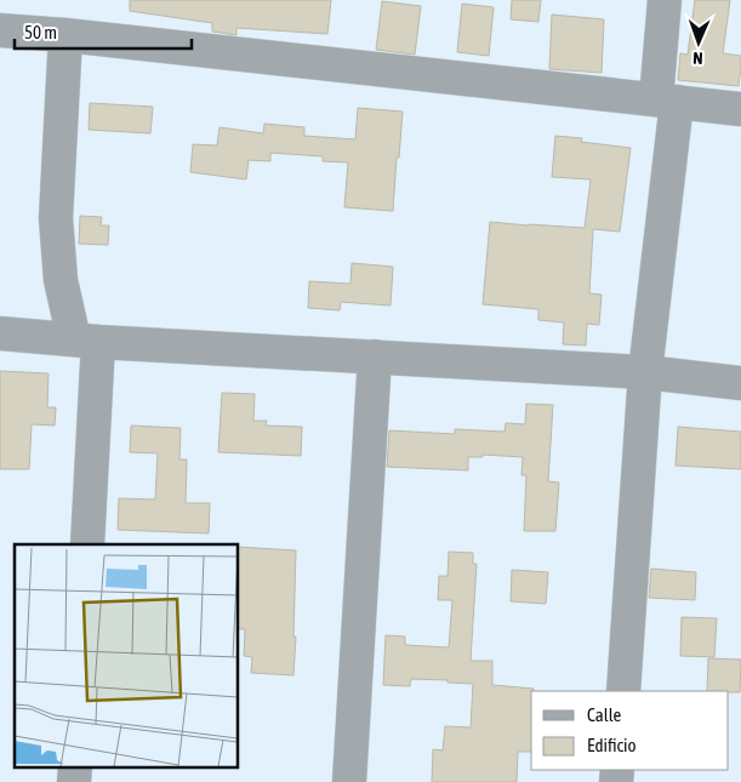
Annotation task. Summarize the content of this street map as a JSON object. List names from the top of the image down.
{
  "legend": ["Calle", "Edificio"],
  "scale_bar": "50 m",
  "north": "bottom"
}
